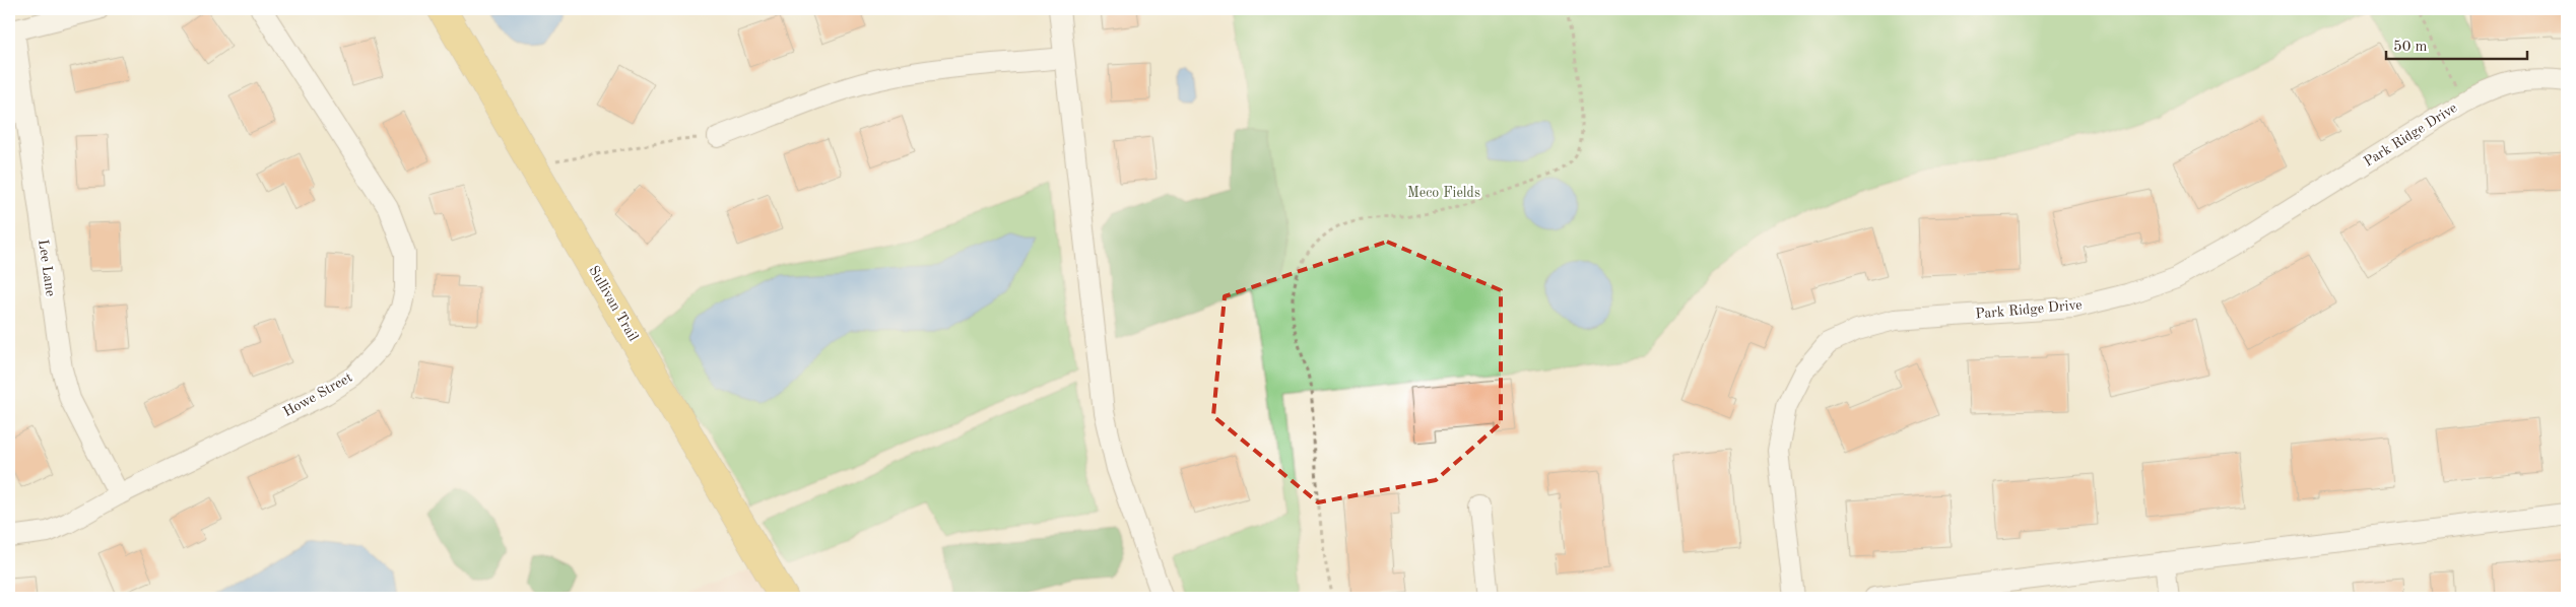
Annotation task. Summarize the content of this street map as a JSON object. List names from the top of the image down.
{
  "streets": {
    "main road": ["Sullivan Trail"],
    "street": ["Park Ridge Drive", "Lee Lane", "Howe Street"]
  },
  "crossings": [
    ["Lee Lane", "Howe Street"]
  ],
  "parks": ["Meco Fields"],
  "scale_bar": "50 m"
}
